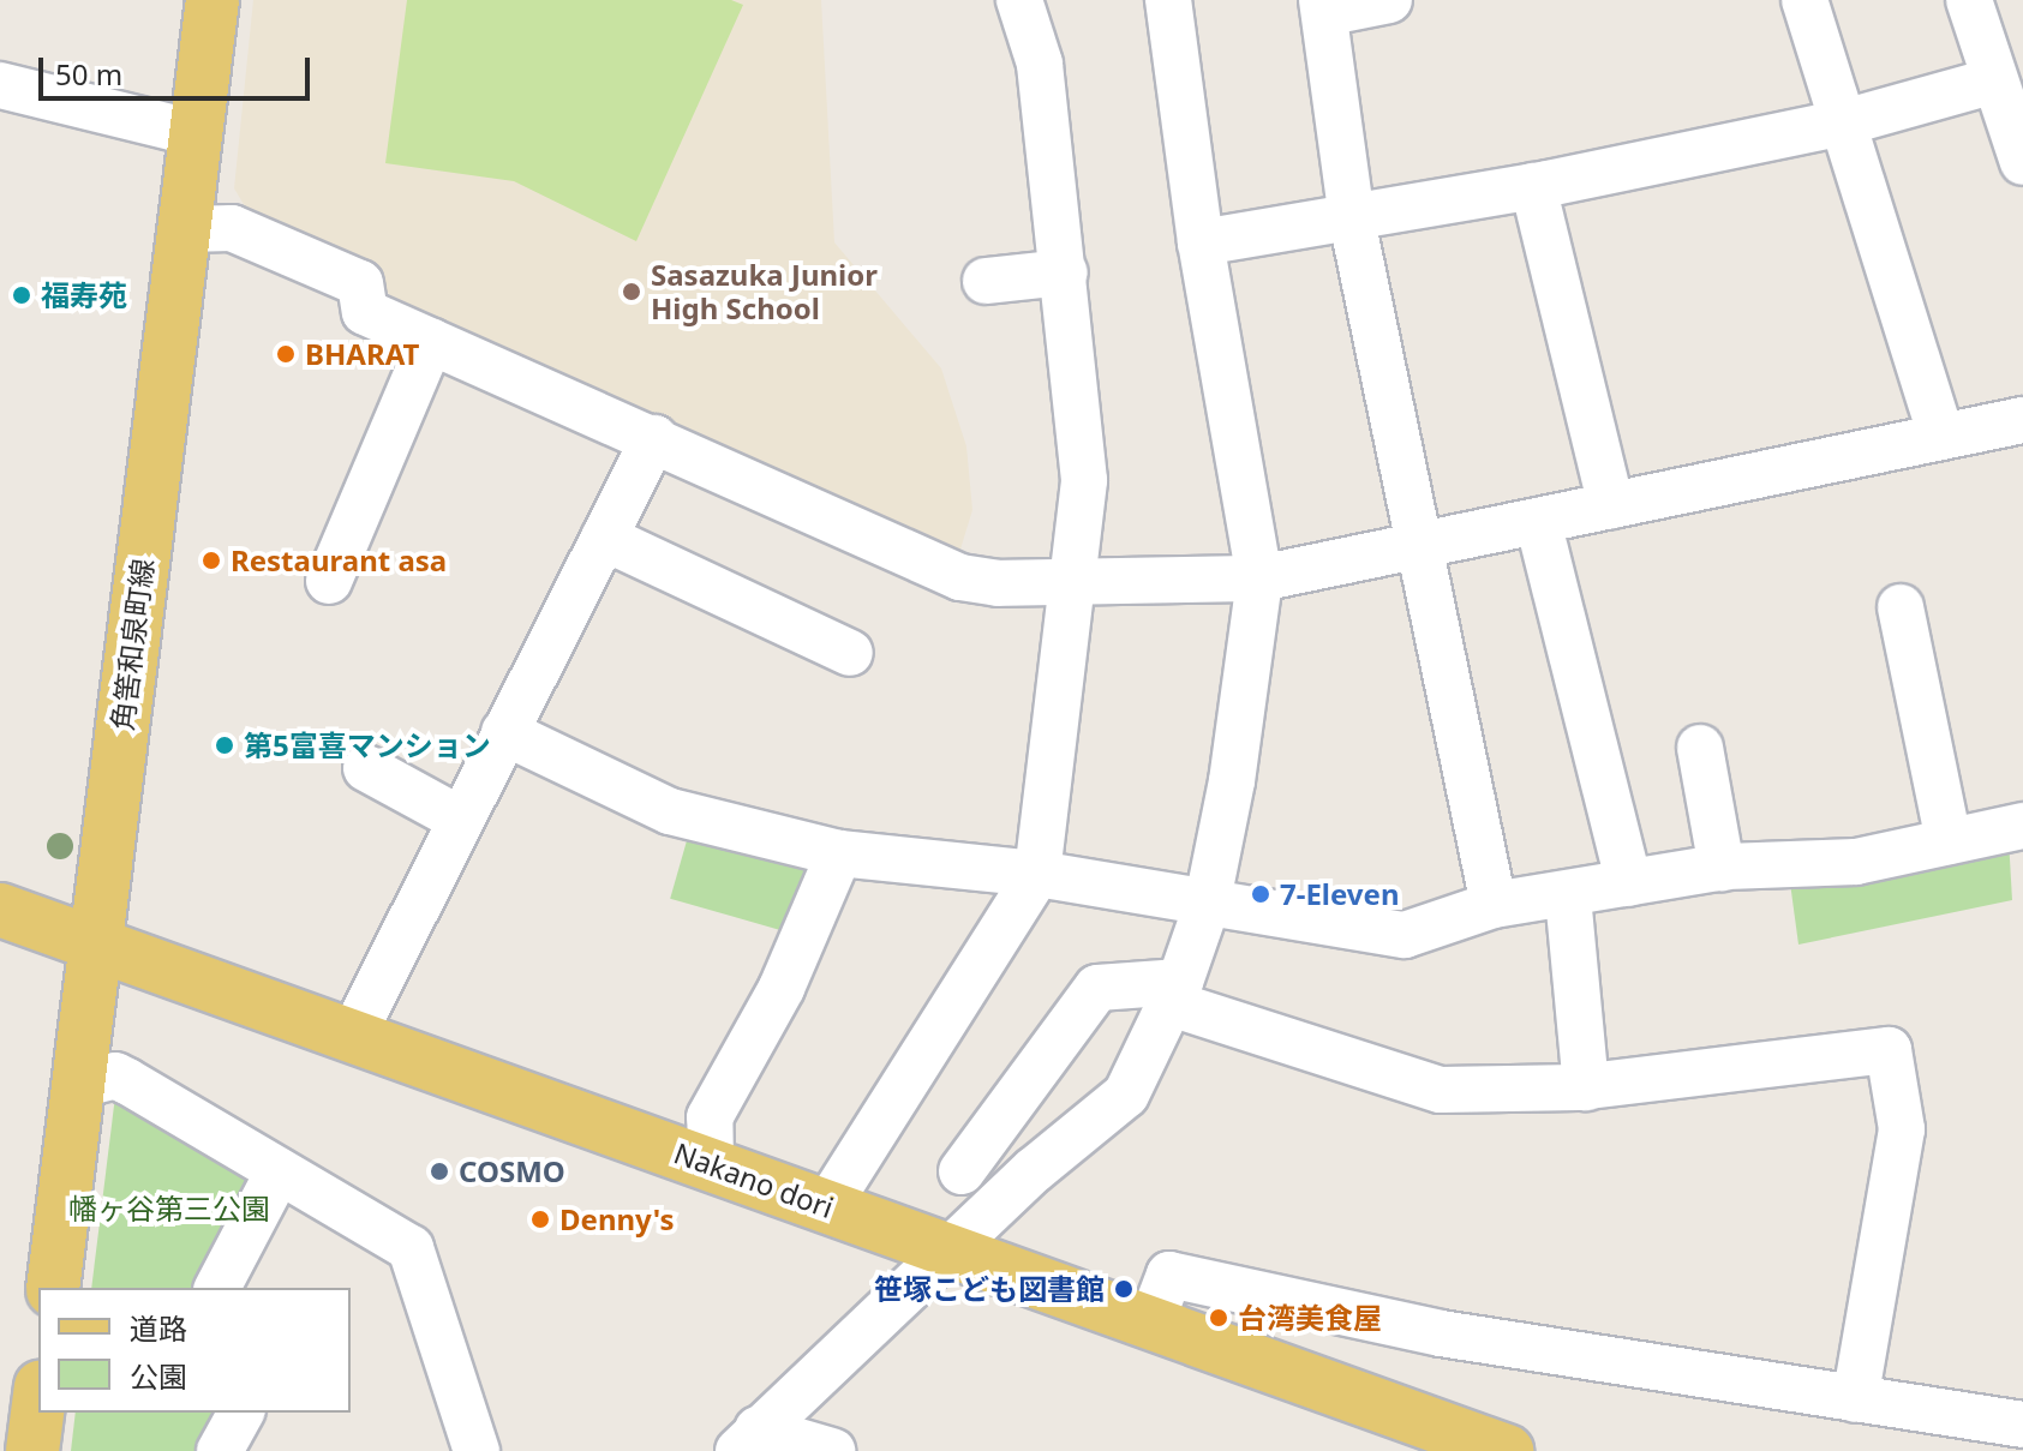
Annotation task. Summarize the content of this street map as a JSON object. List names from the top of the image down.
{
  "streets": {
    "main road": ["角筈和泉町線", "Nakano dori"]
  },
  "crossings": [
    ["角筈和泉町線", "Nakano dori"]
  ],
  "parks": ["幡ヶ谷第三公園"],
  "places": [
    "Sasazuka Junior High School",
    "福寿苑",
    "BHARAT",
    "Restaurant asa",
    "第5富喜マンション",
    "7-Eleven",
    "COSMO",
    "Denny's",
    "笹塚こども図書館",
    "台湾美食屋"
  ],
  "legend": ["道路", "公園"],
  "scale_bar": "50 m"
}
